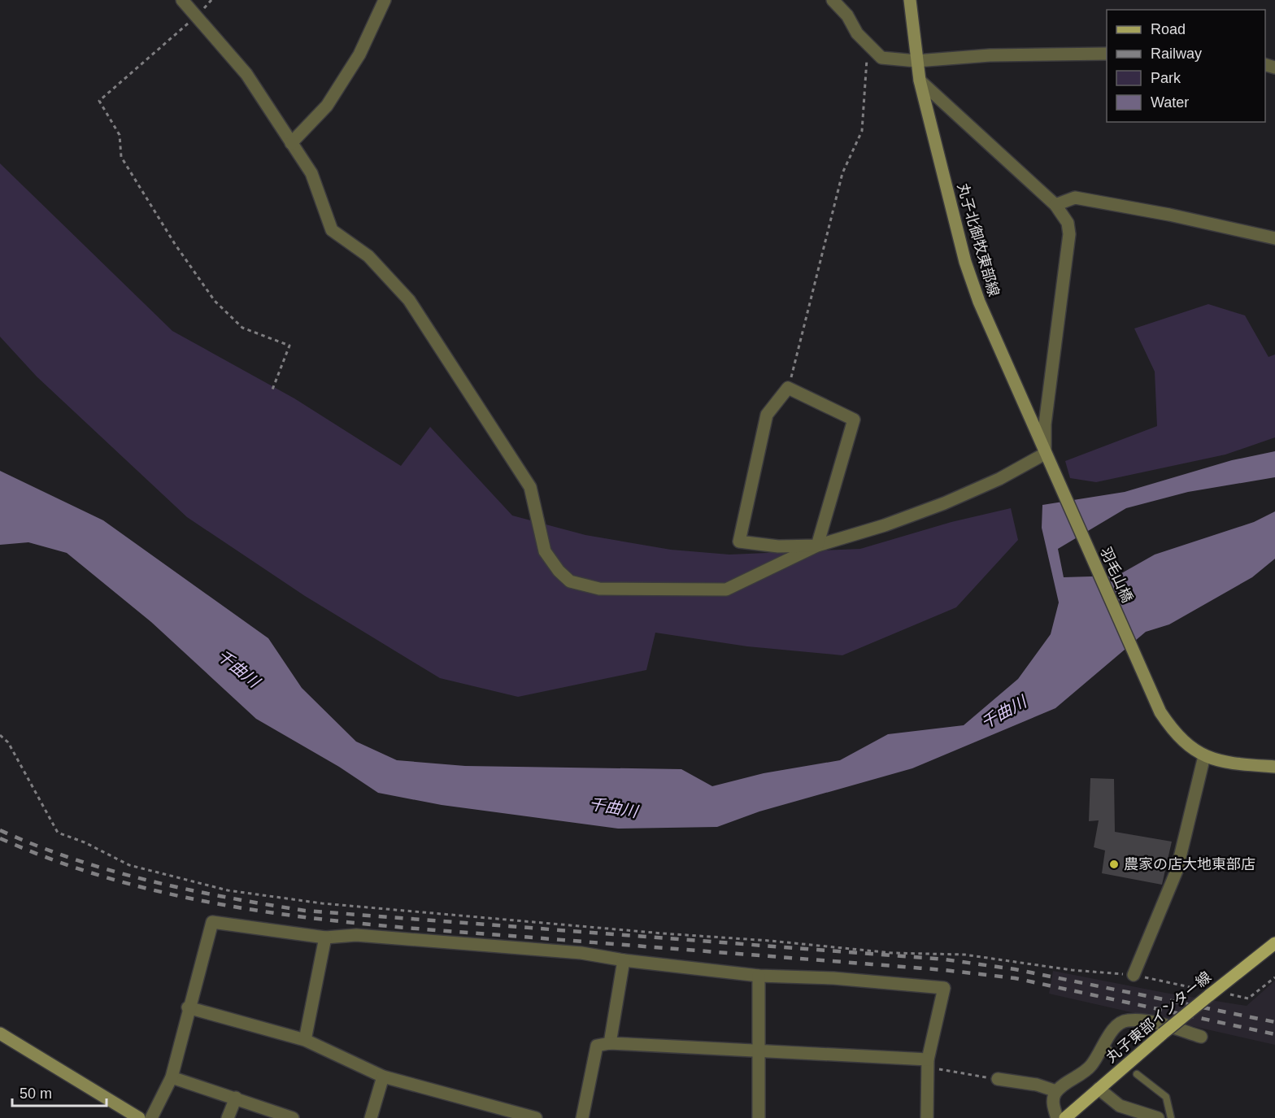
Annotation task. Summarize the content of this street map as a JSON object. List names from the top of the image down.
{
  "streets": {
    "main road": ["丸子北御牧東部線", "羽毛山橋", "丸子東部インター線"]
  },
  "crossings": [
    ["丸子北御牧東部線", "羽毛山橋"]
  ],
  "water": ["千曲川"],
  "places": ["農家の店大地東部店"],
  "legend": [
    "Road",
    "Railway",
    "Park",
    "Water"
  ],
  "scale_bar": "50 m"
}
